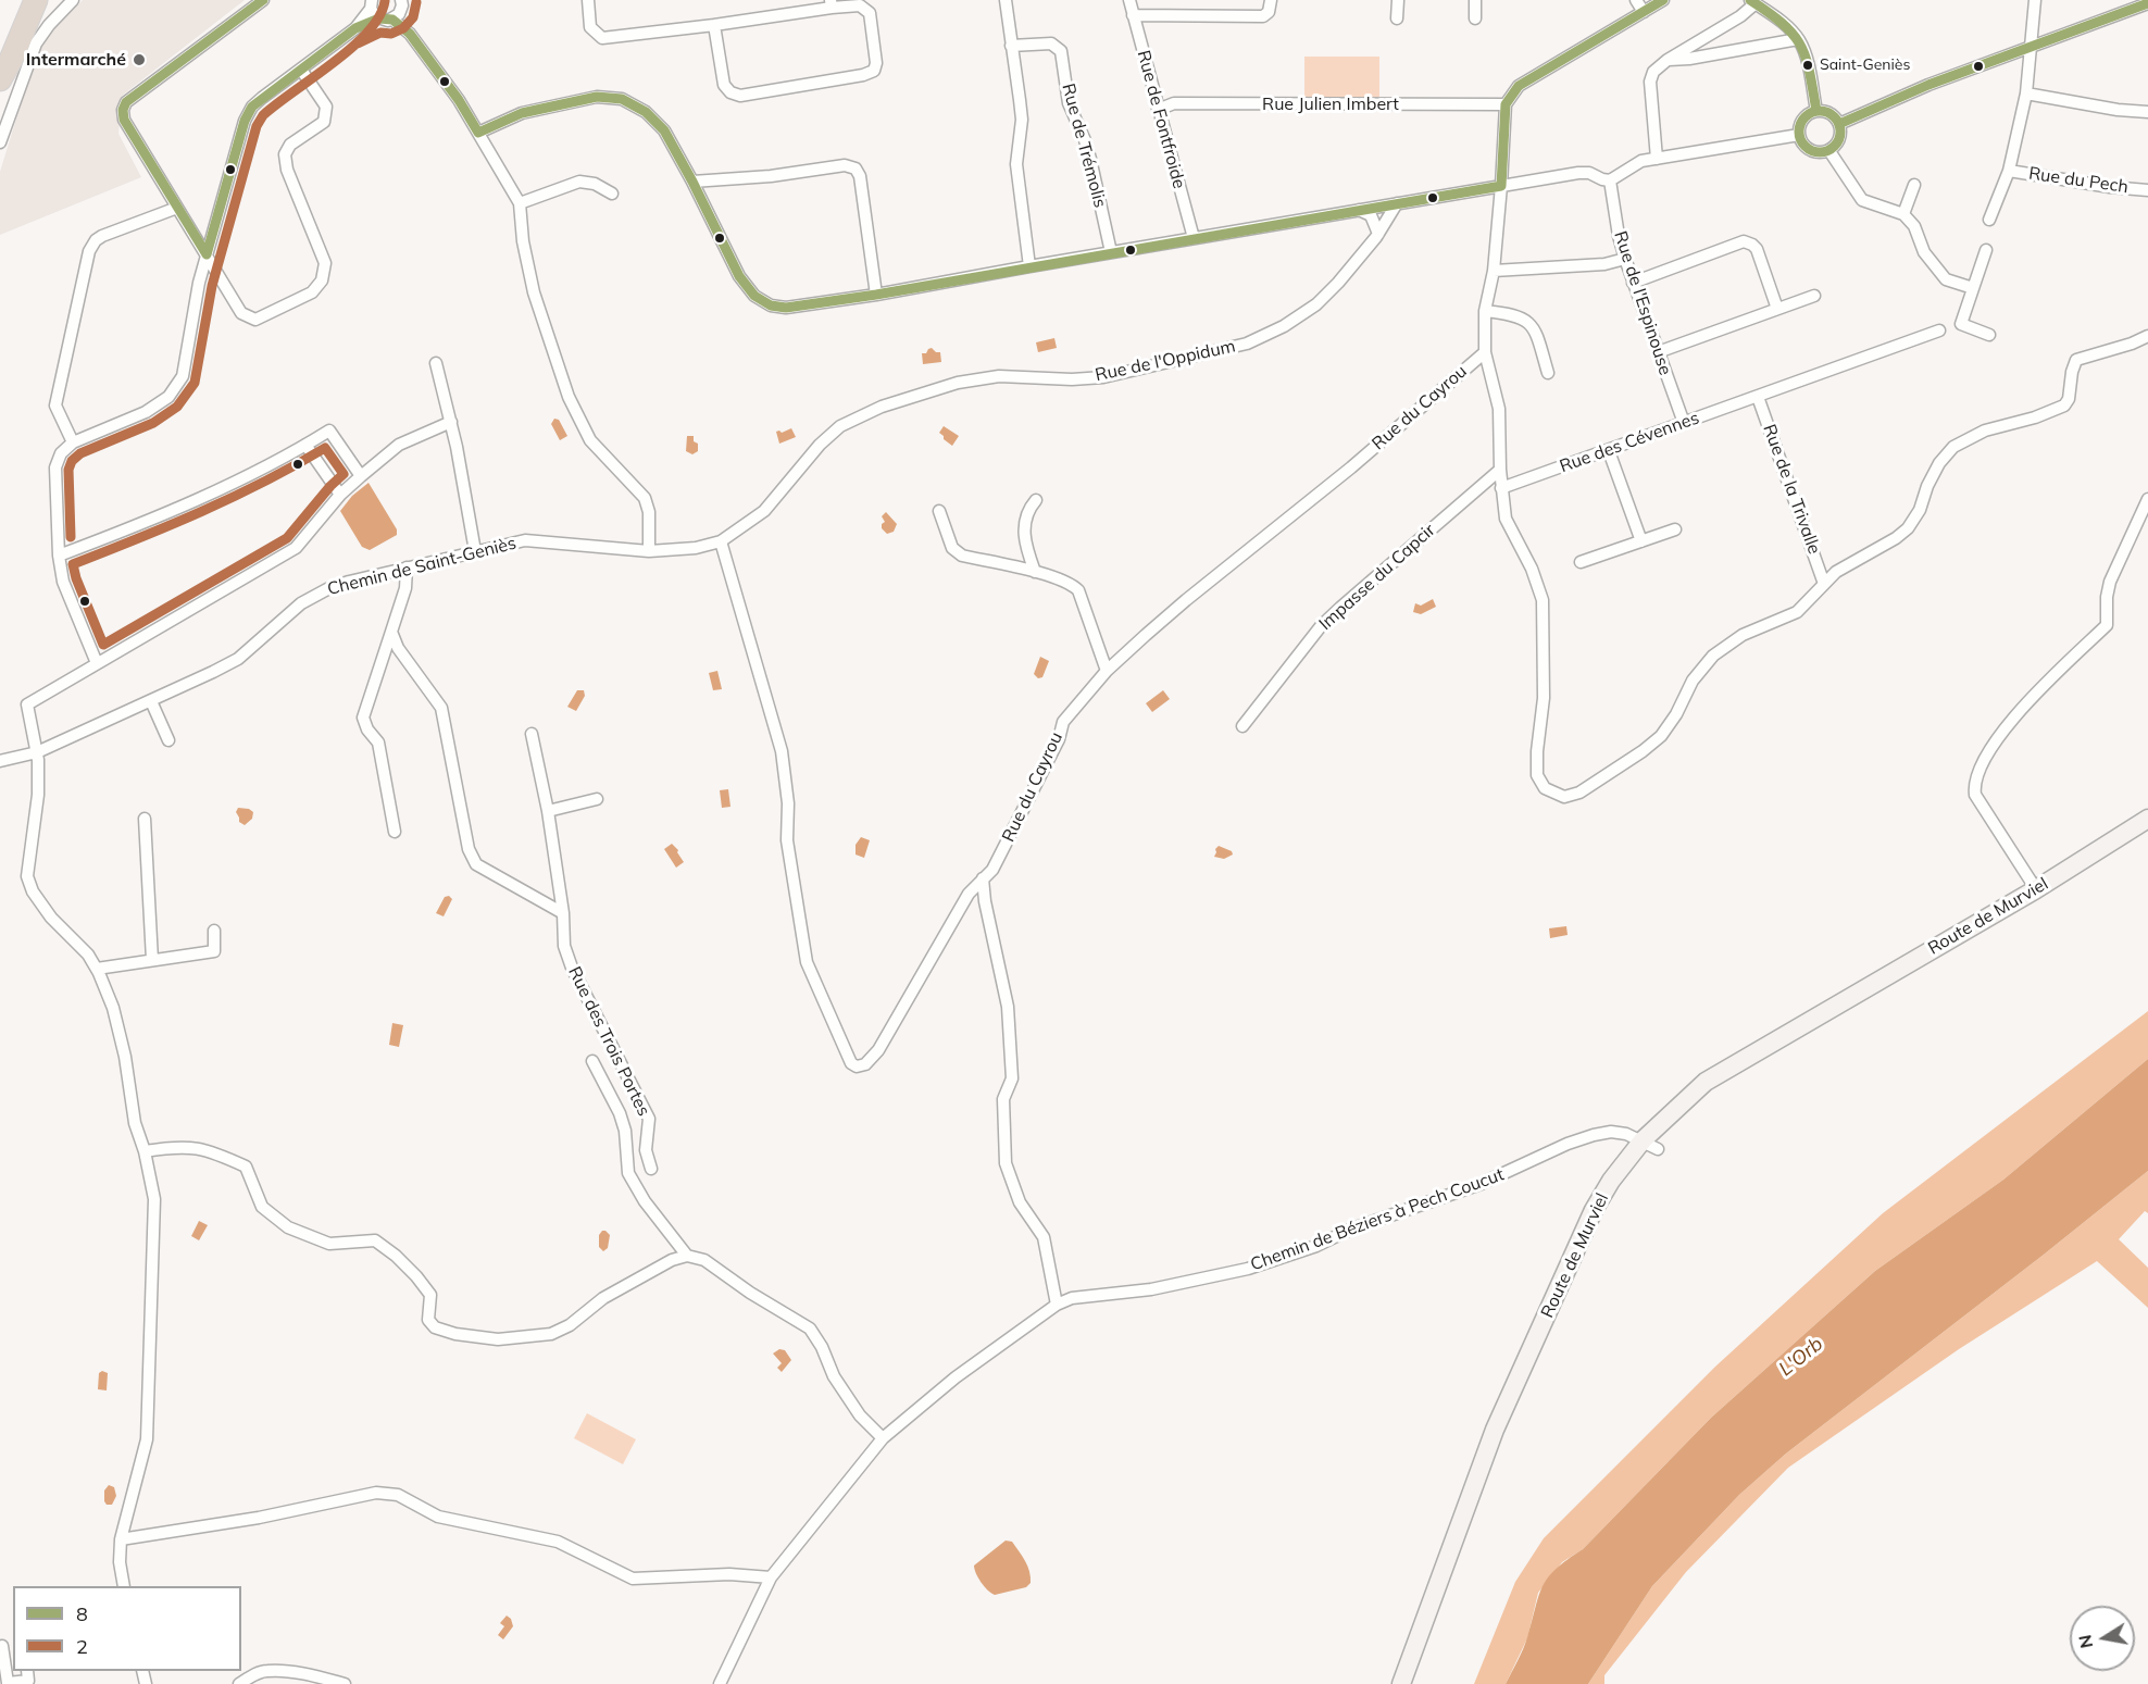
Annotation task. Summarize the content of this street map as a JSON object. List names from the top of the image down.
{
  "streets": {
    "main road": ["Route de Murviel"],
    "street": [
      "Rue Julien Imbert",
      "Rue de Fontfroide",
      "Rue de Trémolis",
      "Rue du Pech",
      "Rue de l'Espinouse",
      "Rue de l'Oppidum",
      "Rue du Cayrou",
      "Rue des Cévennes",
      "Rue de la Trivalle",
      "Chemin de Saint-Geniès",
      "Impasse du Capcir",
      "Rue des Trois Portes",
      "Chemin de Béziers à Pech Coucut"
    ]
  },
  "crossings": [
    ["Rue Julien Imbert", "Rue de Fontfroide"],
    ["Rue Julien Imbert", "Rue du Cayrou"],
    ["Rue de l'Espinouse", "Rue des Cévennes"],
    ["Rue de l'Oppidum", "Chemin de Saint-Geniès"],
    ["Rue du Cayrou", "Chemin de Saint-Geniès"],
    ["Rue des Cévennes", "Rue de la Trivalle"],
    ["Route de Murviel", "Chemin de Béziers à Pech Coucut"]
  ],
  "water": ["L'Orb"],
  "places": ["Intermarché", "Saint-Geniès"],
  "lines": ["transit line 8", "transit line 2"],
  "legend": ["8", "2"],
  "north": "left"
}
